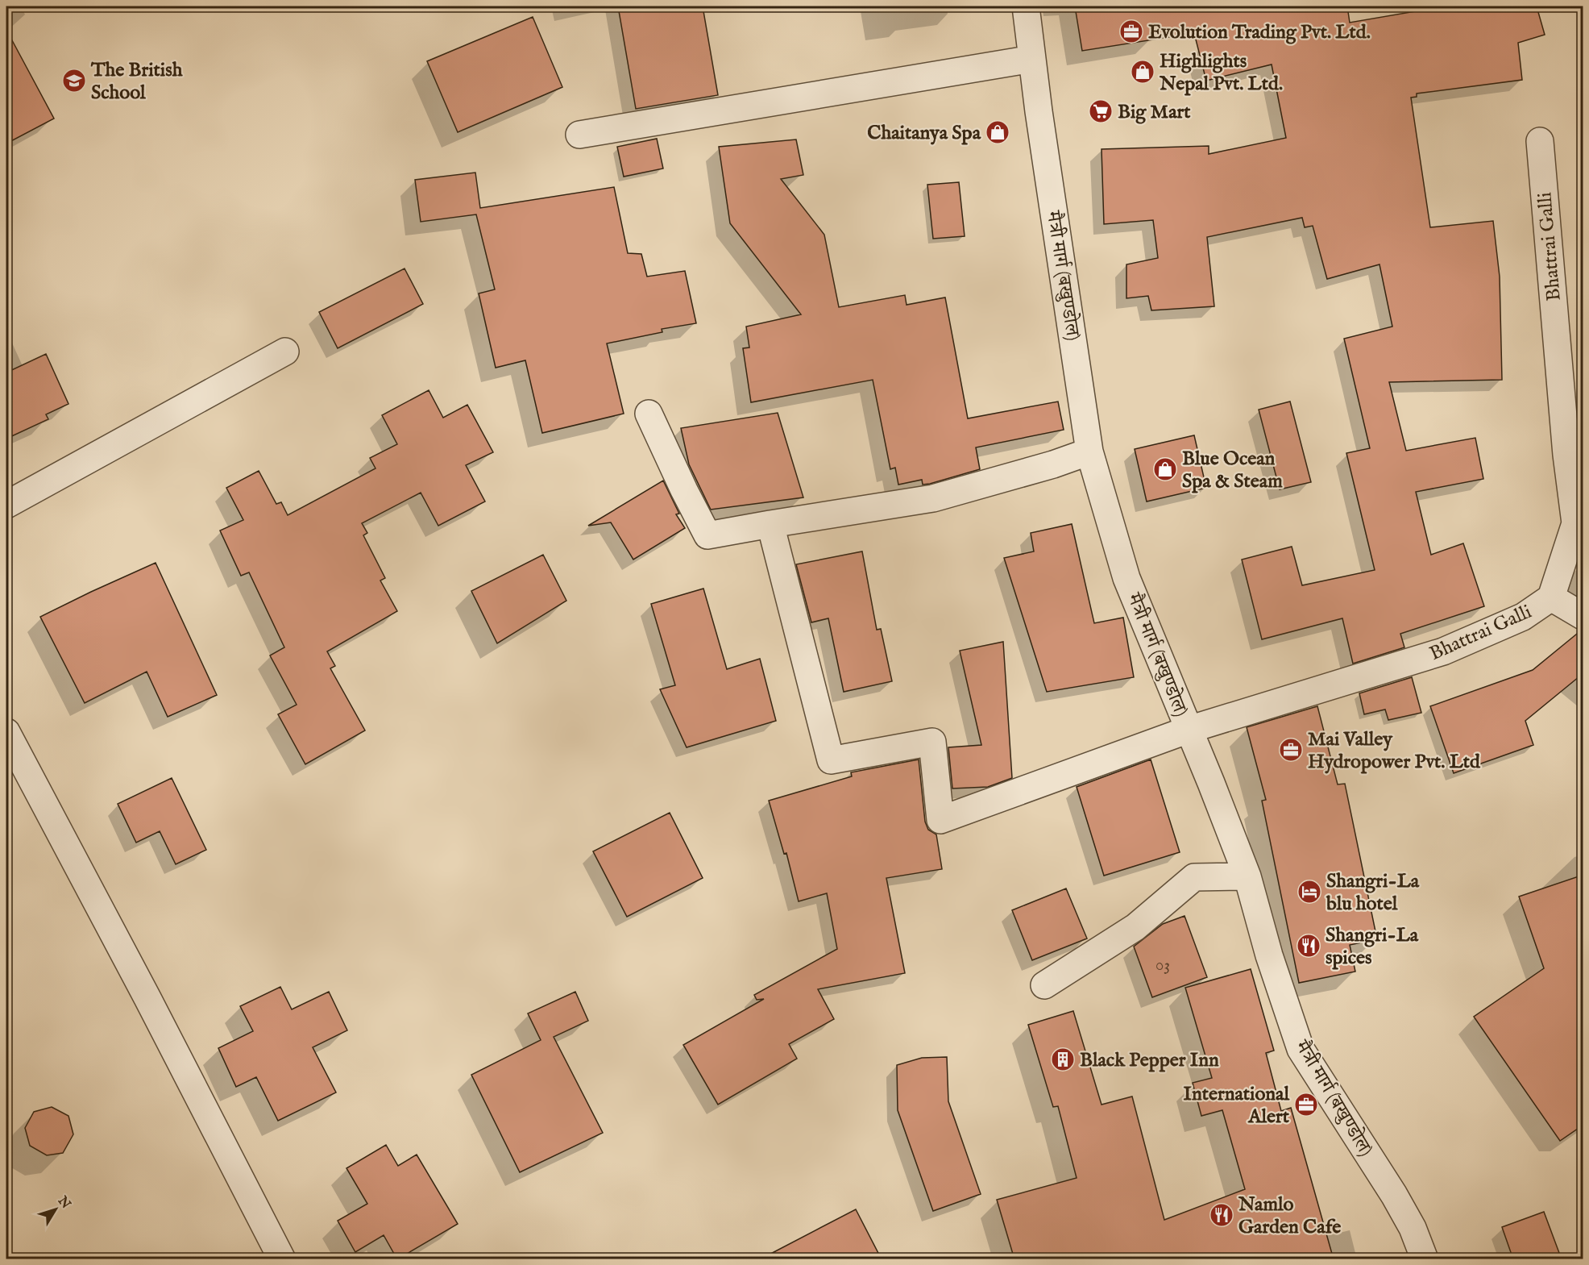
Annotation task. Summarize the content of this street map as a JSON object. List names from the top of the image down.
{
  "streets": {
    "street": ["Bhattrai Galli", "मैत्री मार्ग (बखुण्डोल)"]
  },
  "crossings": [
    ["Bhattrai Galli", "मैत्री मार्ग (बखुण्डोल)"]
  ],
  "places": {
    "office": ["Evolution Trading Pvt. Ltd.", "Mai Valley Hydropower Pvt. Ltd", "International Alert"],
    "shop": ["Highlights Nepal Pvt. Ltd.", "Chaitanya Spa", "Blue Ocean Spa & Steam"],
    "school or university": ["The British School"],
    "supermarket": ["Big Mart"],
    "hotel": ["Shangri-La blu hotel"],
    "restaurant": ["Shangri-La spices", "Namlo Garden Cafe"],
    "building": ["Black Pepper Inn"]
  },
  "house_numbers": ["03"],
  "north": "top right"
}
